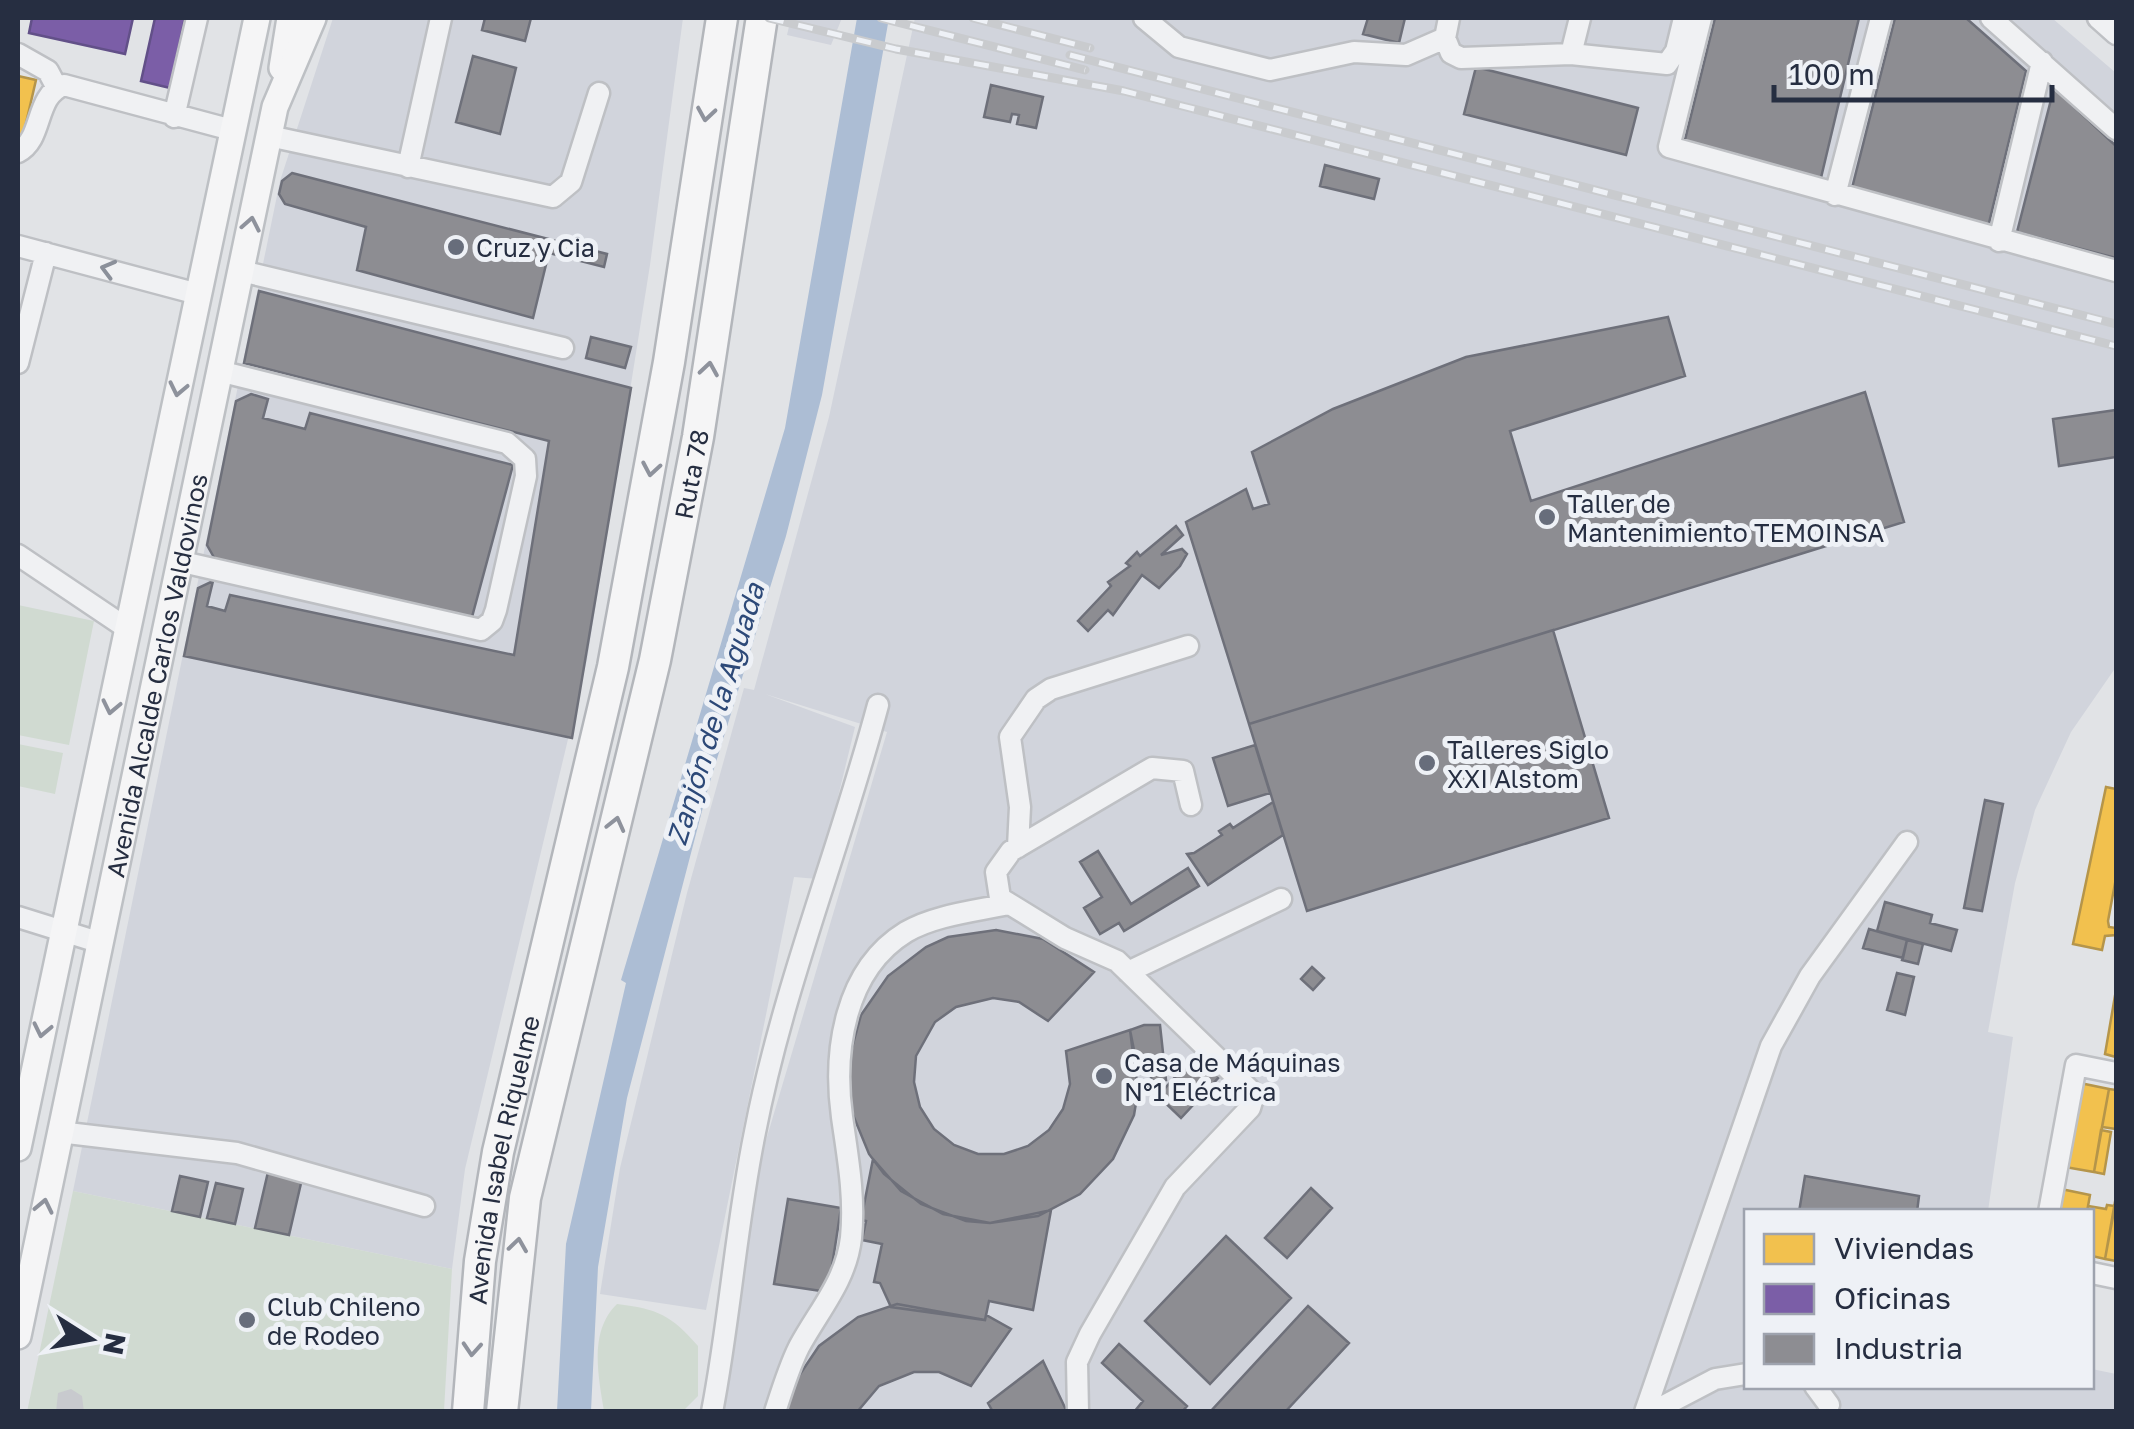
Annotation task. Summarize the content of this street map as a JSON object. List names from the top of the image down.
{
  "streets": {
    "highway": ["Ruta 78", "Avenida Isabel Riquelme"],
    "main road": ["Avenida Alcalde Carlos Valdovinos"]
  },
  "crossings": [
    ["Ruta 78", "Avenida Isabel Riquelme"]
  ],
  "water": ["Zanjón de la Aguada"],
  "places": [
    "Cruz y Cia",
    "Taller de Mantenimiento TEMOINSA",
    "Talleres Siglo XXI Alstom",
    "Casa de Máquinas N°1 Eléctrica",
    "Club Chileno de Rodeo"
  ],
  "legend": ["Viviendas", "Oficinas", "Industria"],
  "scale_bar": "100 m",
  "north": "right"
}
